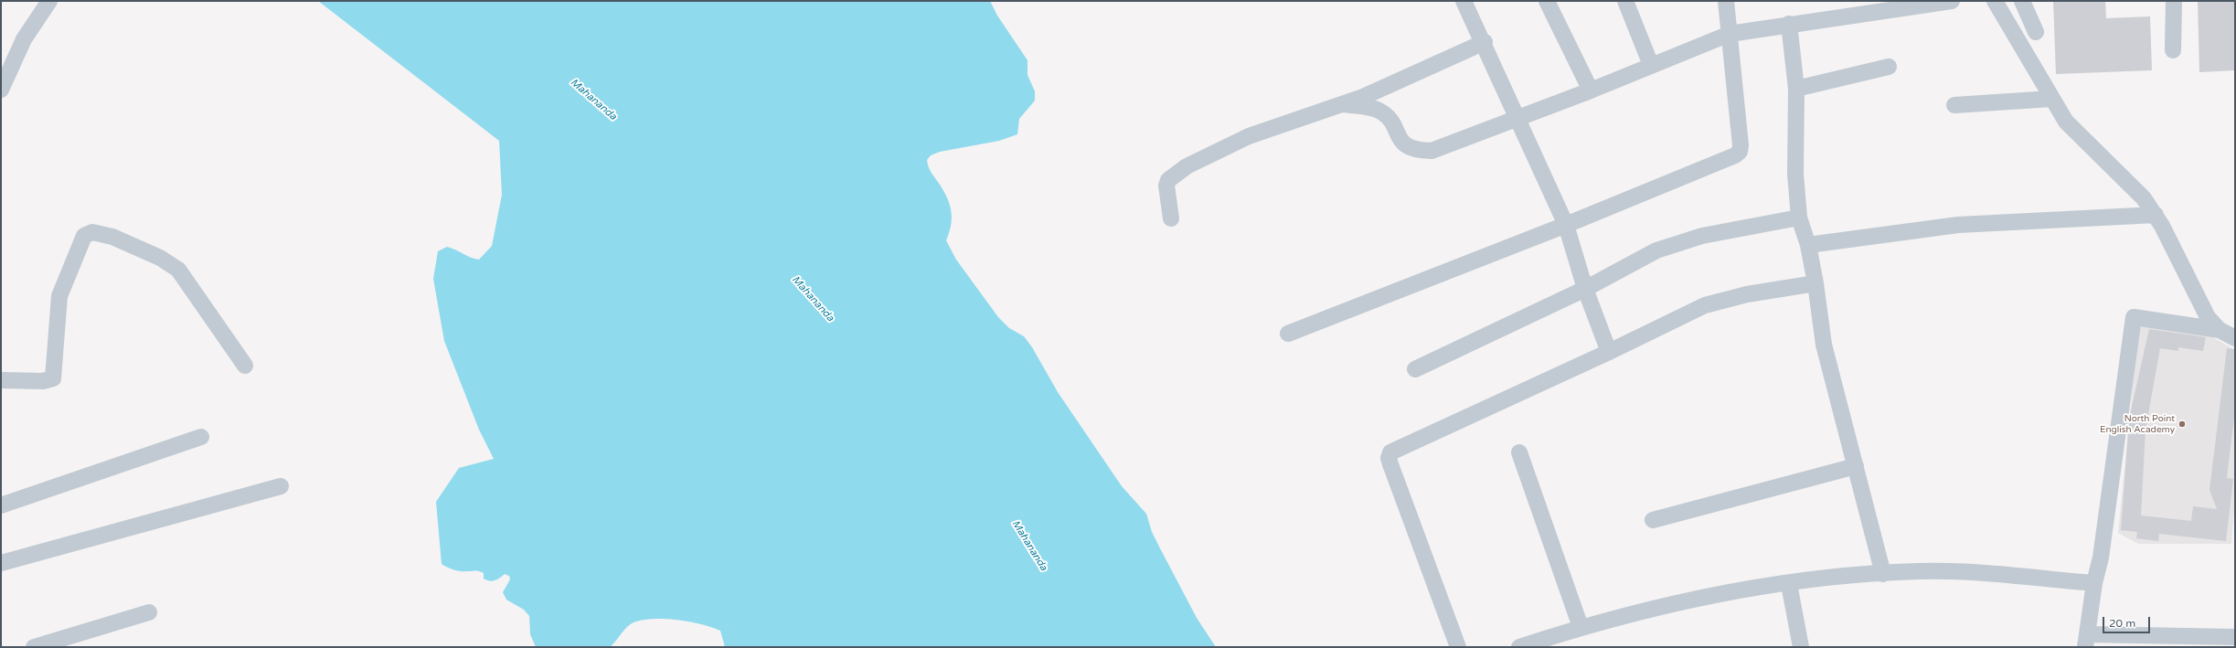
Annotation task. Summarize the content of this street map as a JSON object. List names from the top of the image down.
{
  "water": ["Mahananda"],
  "places": ["North Point English Academy"],
  "scale_bar": "20 m"
}
